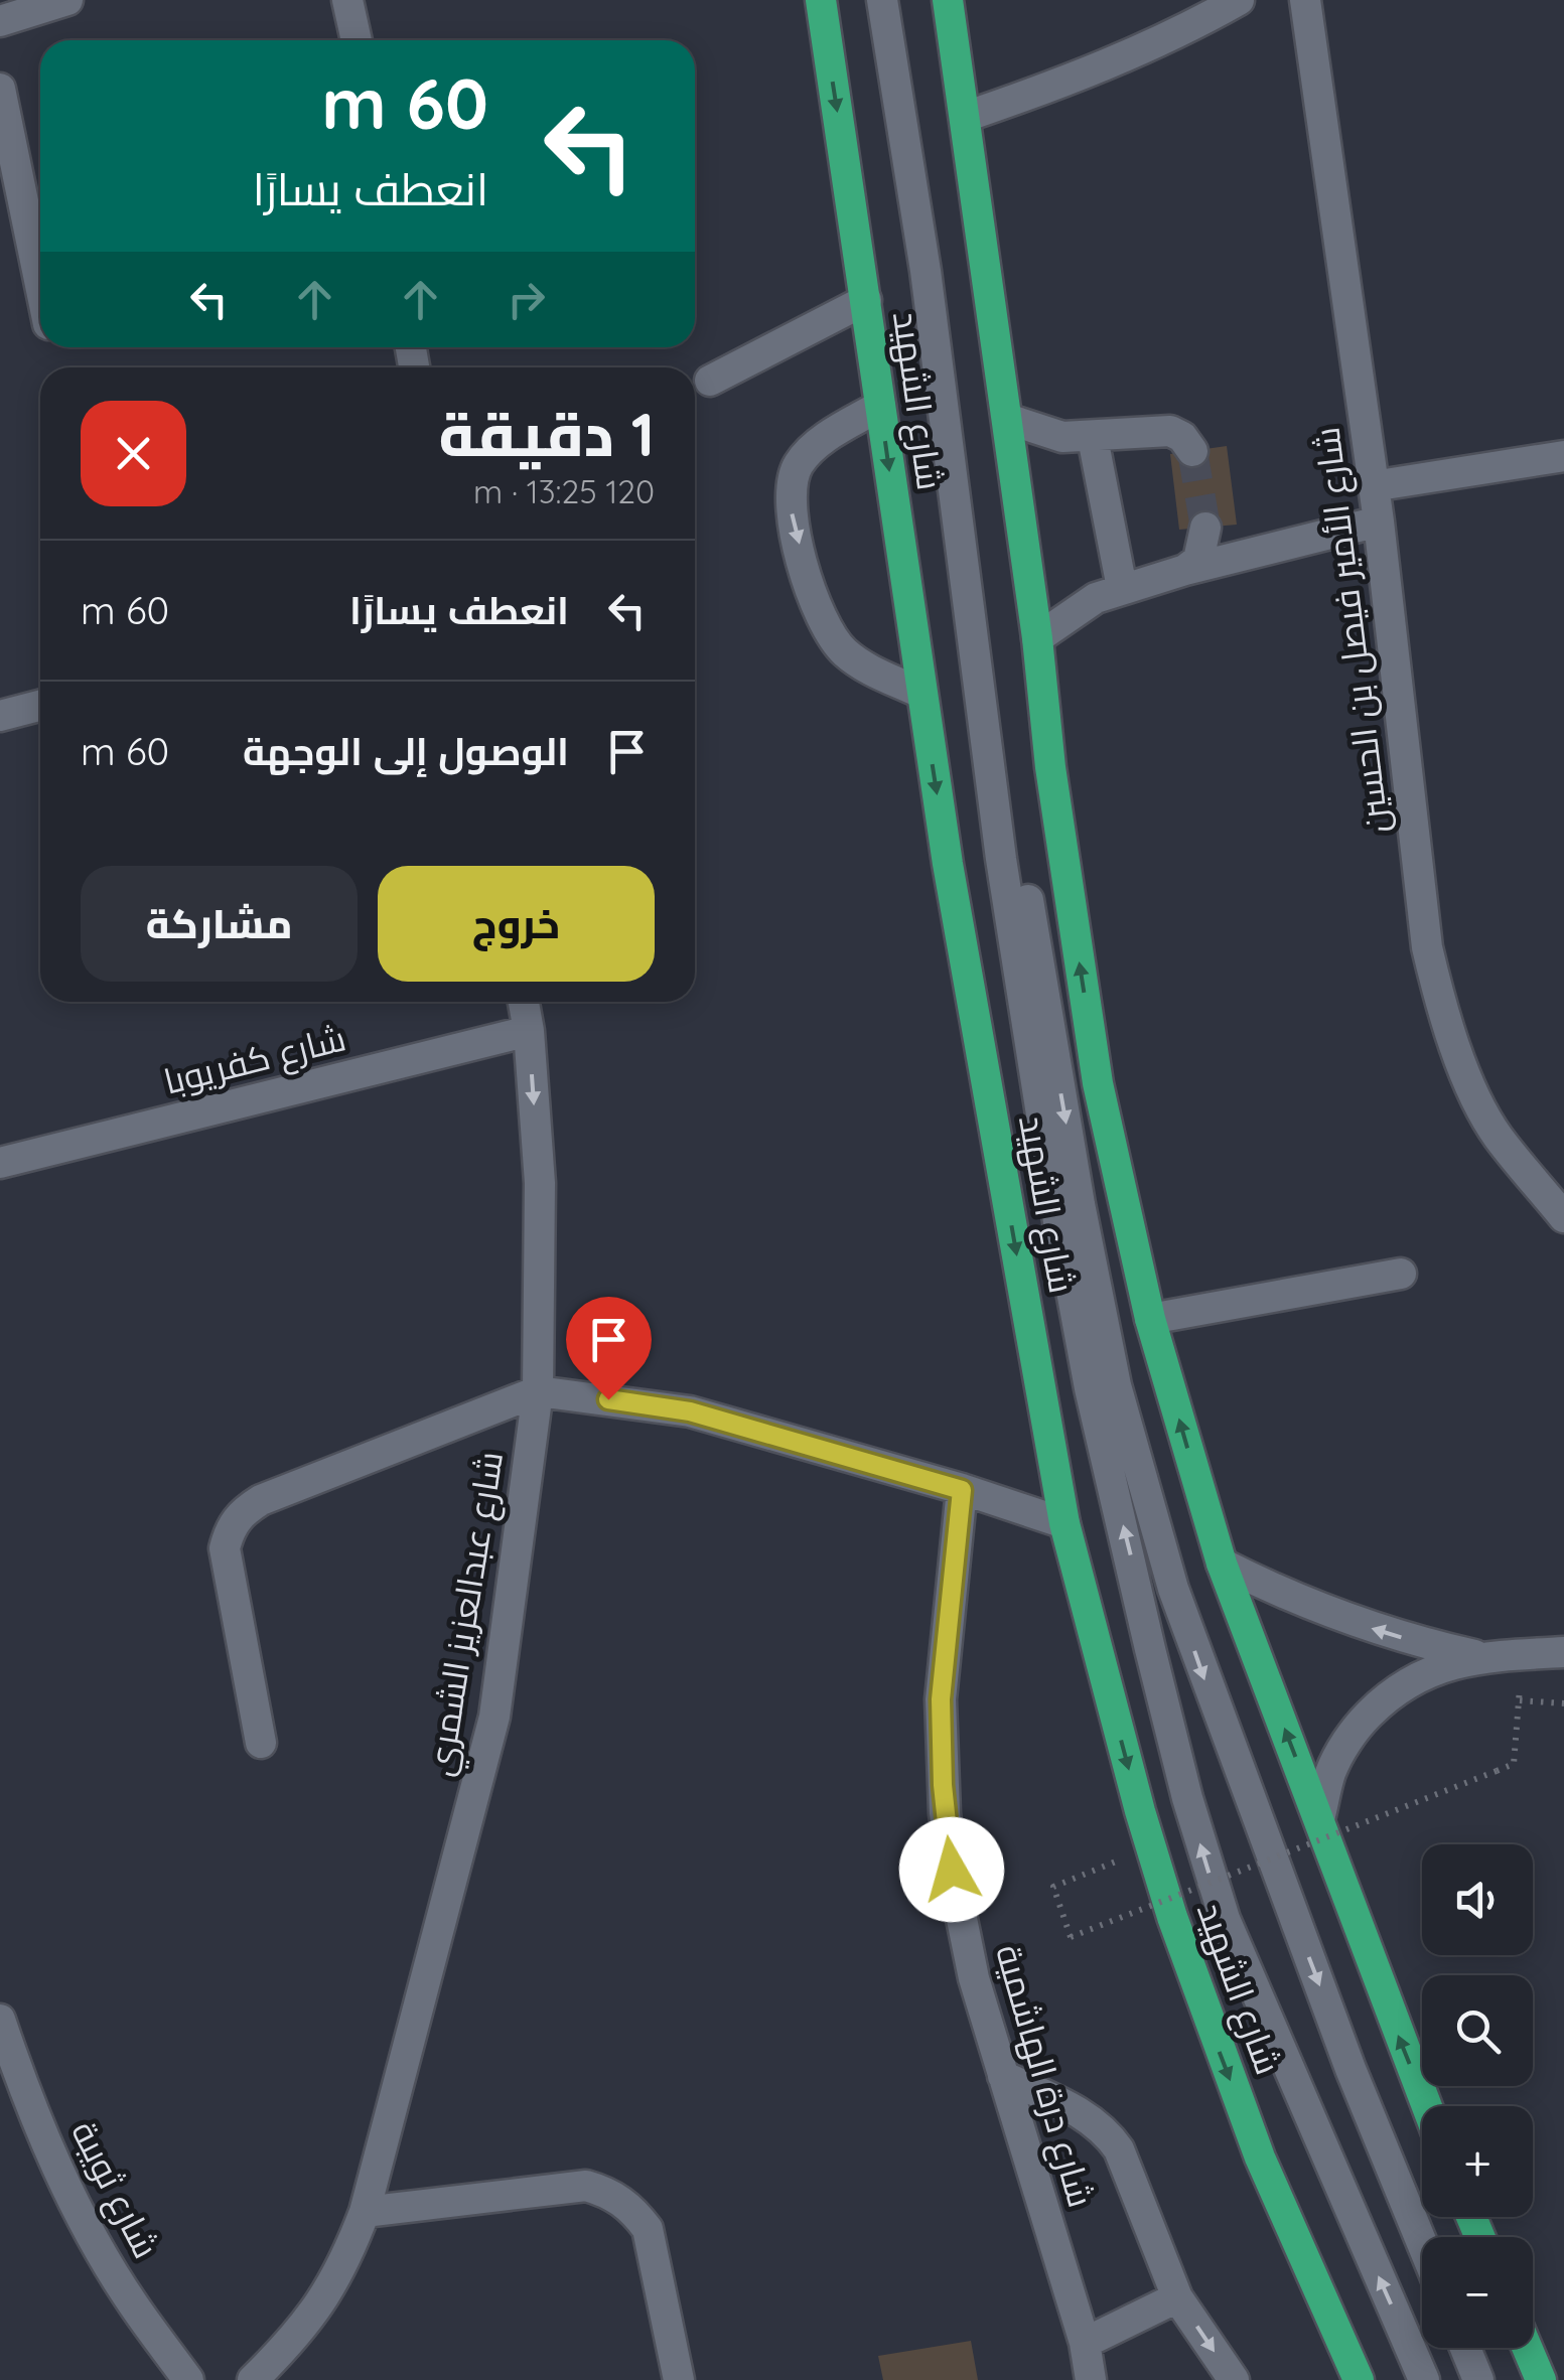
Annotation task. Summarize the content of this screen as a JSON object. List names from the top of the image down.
{
  "streets": {
    "highway": ["شارع الشهيد"],
    "street": [
      "شارع الأمير فيصل بن الحسين",
      "شارع كفريوبا",
      "شارع عبدالعزيز الشمري",
      "شارع درة الهاشمية",
      "شارع ثويبة"
    ]
  },
  "crossings": [
    ["شارع كفريوبا", "شارع عبدالعزيز الشمري"]
  ],
  "page": {
    "turn": ["60 m", "انعطف يسارًا"],
    "heading": ["1 دقيقة", "120 m · 13:25"],
    "list": [
      {
        "name": "انعطف يسارًا",
        "value": "60 m"
      },
      {
        "name": "الوصول إلى الوجهة",
        "value": "60 m"
      }
    ],
    "buttons": ["خروج", "مشاركة"],
    "map_buttons": ["+", "−"]
  }
}
